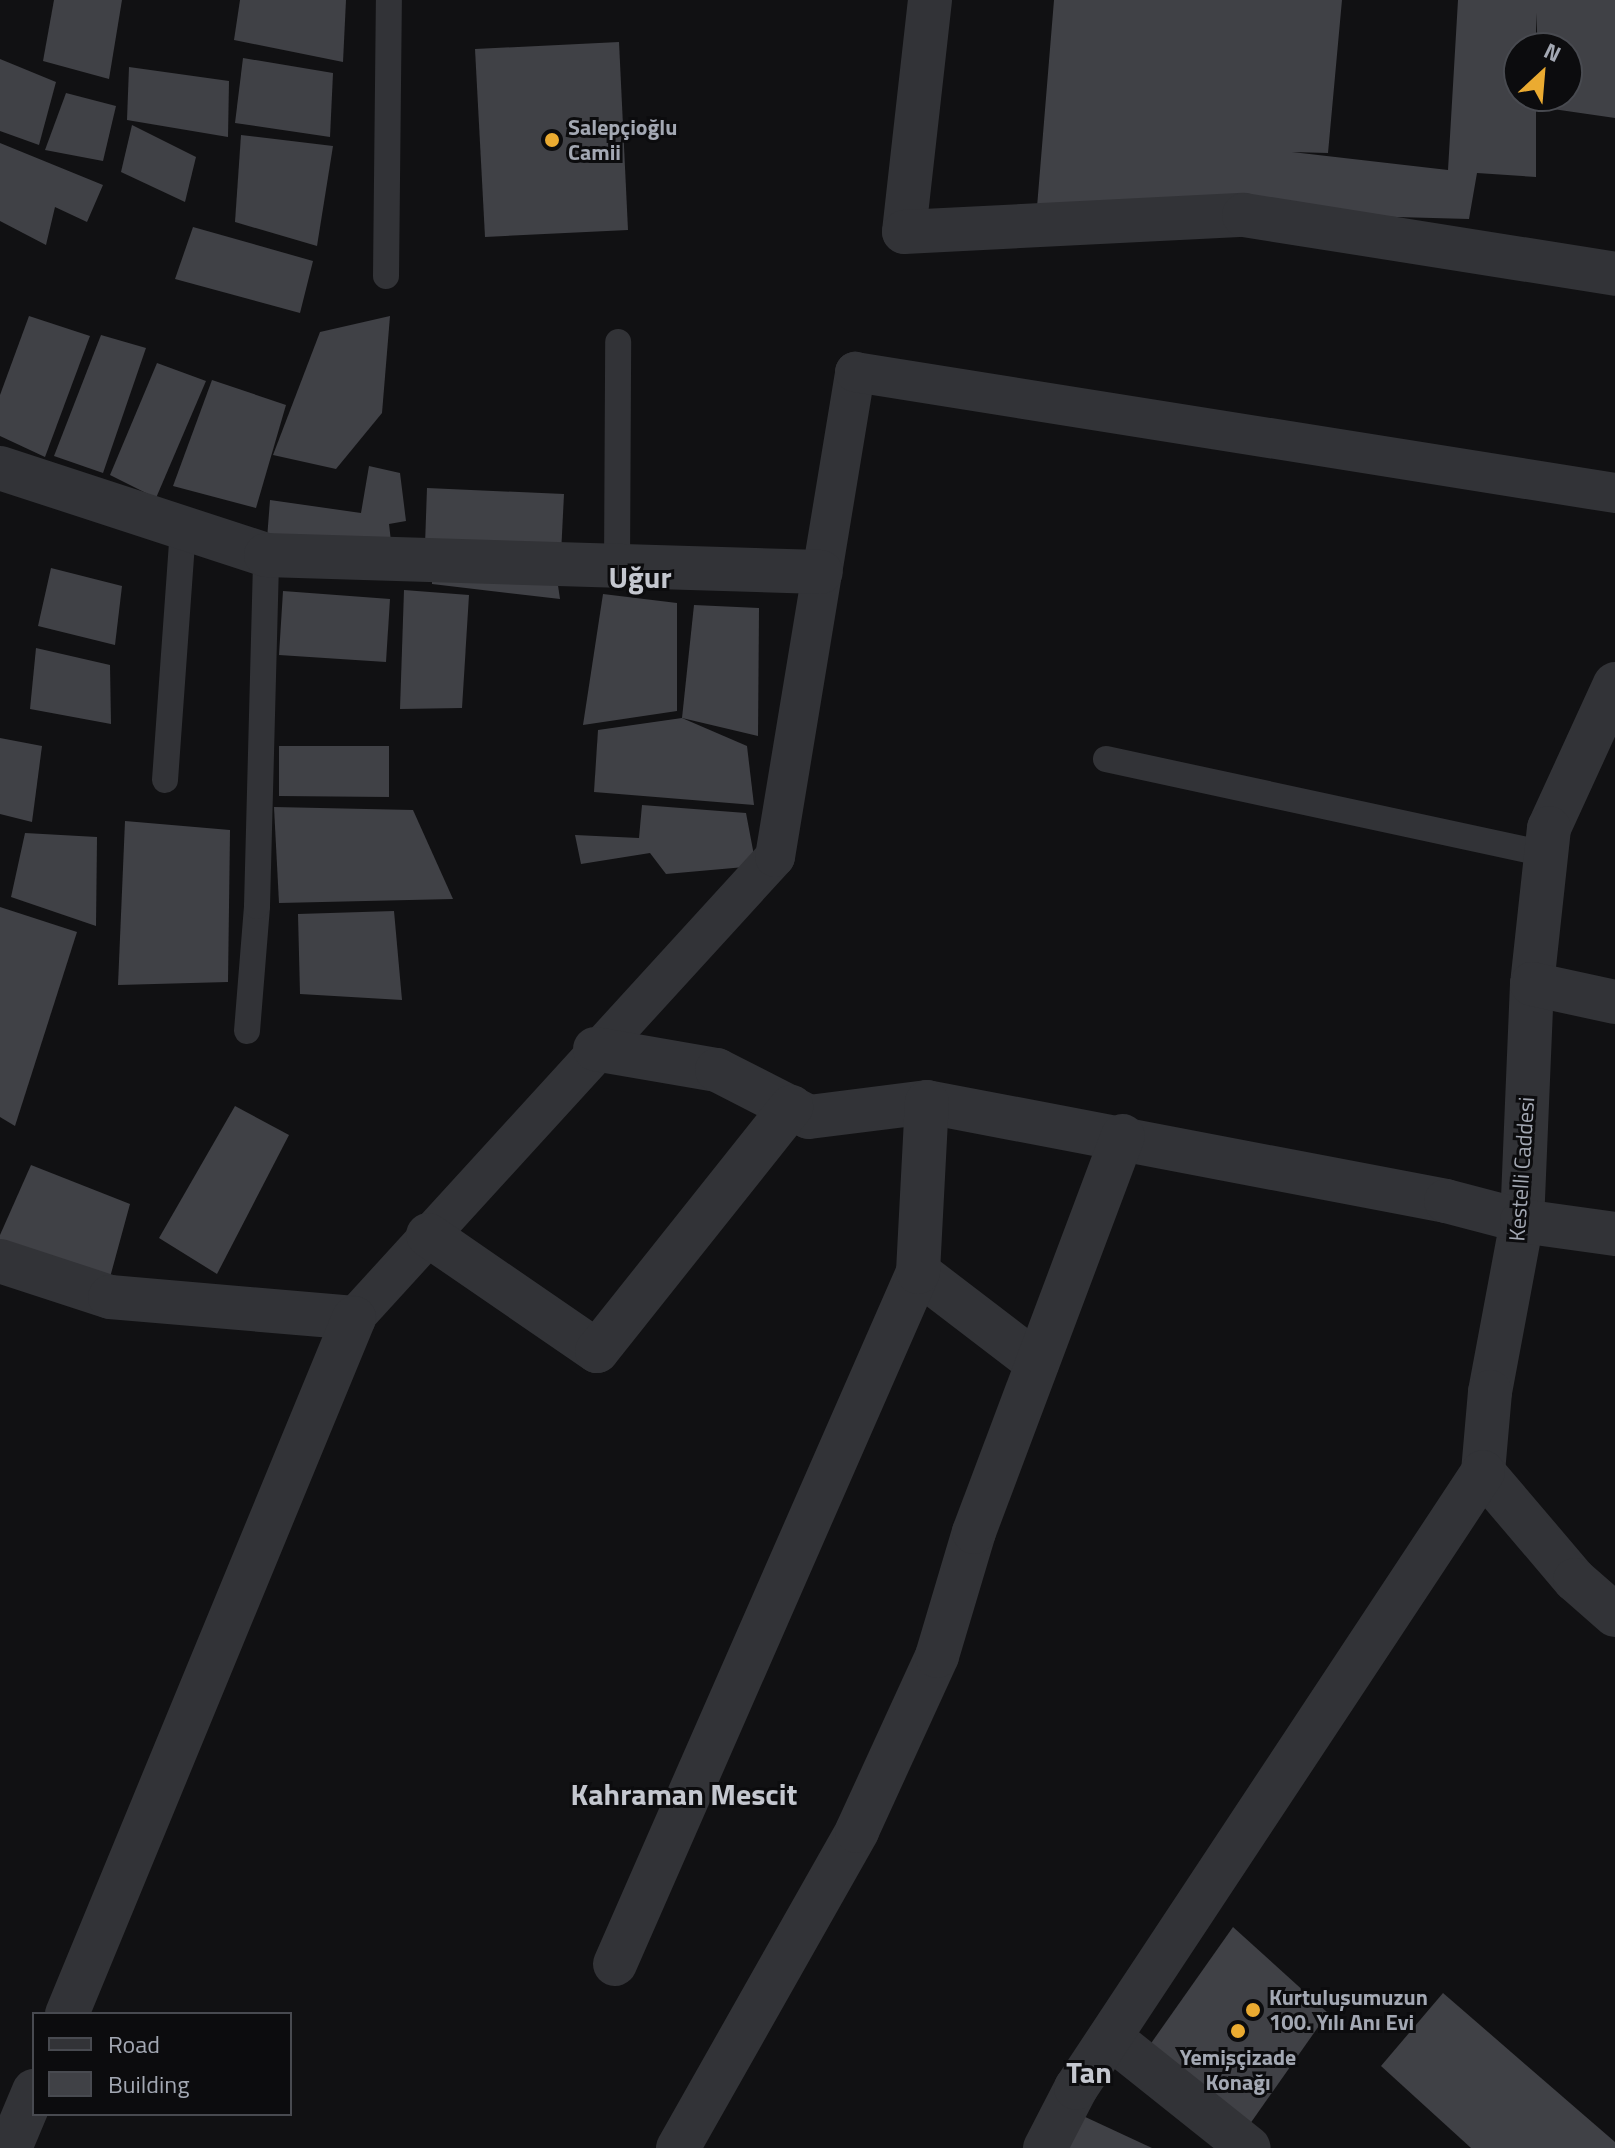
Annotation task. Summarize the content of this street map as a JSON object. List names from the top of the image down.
{
  "streets": {
    "street": ["Kestelli Caddesi"]
  },
  "districts": ["Uğur", "Kahraman Mescit", "Tan"],
  "places": ["Salepçioğlu Camii", "Kurtuluşumuzun 100. Yılı Anı Evi", "Yemişçizade Konağı"],
  "legend": ["Road", "Building"],
  "north": "top right"
}
